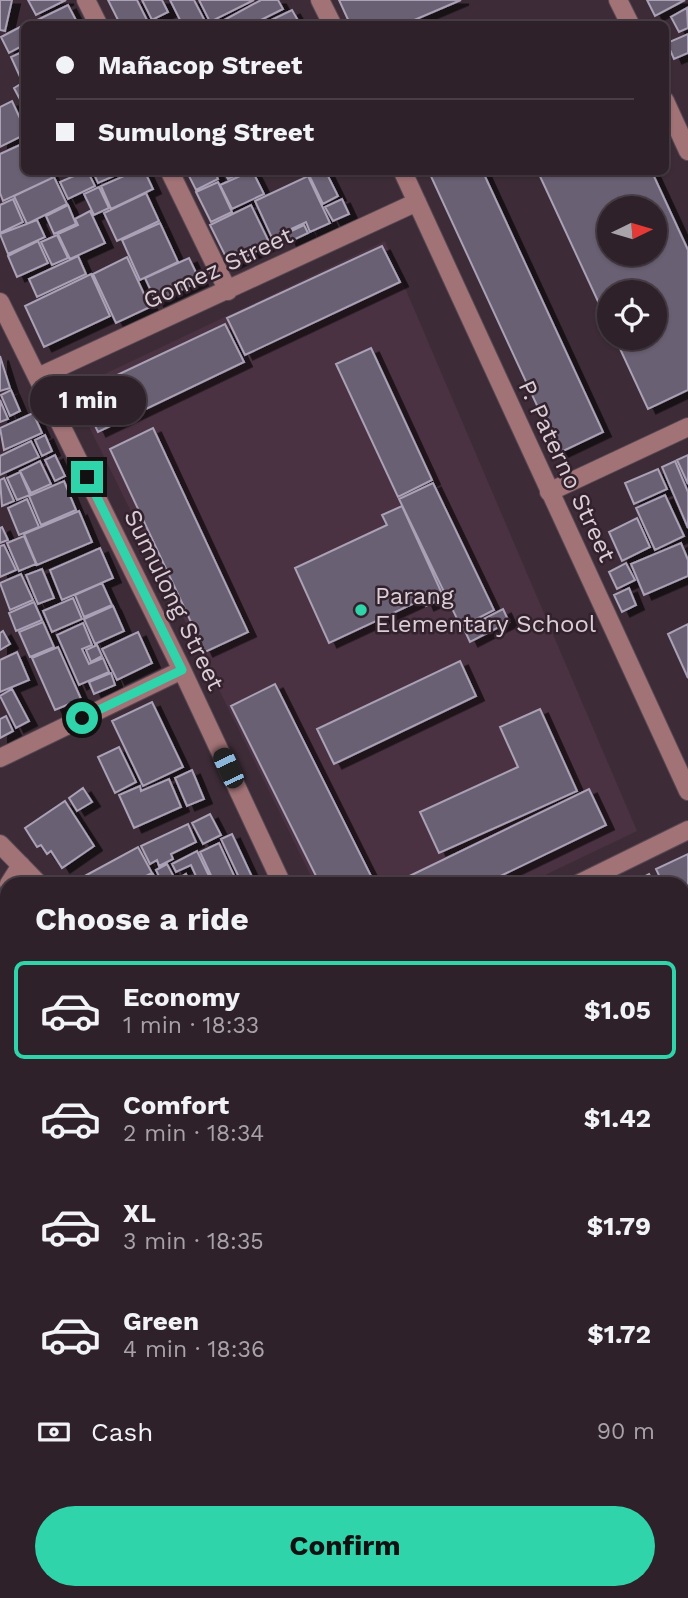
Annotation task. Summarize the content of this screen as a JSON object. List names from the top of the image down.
{
  "streets": {
    "street": ["Gomez Street", "P. Paterno Street", "Sumulong Street"]
  },
  "crossings": [
    ["Gomez Street", "P. Paterno Street"],
    ["Gomez Street", "Sumulong Street"]
  ],
  "places": ["Parang Elementary School"],
  "north": "right",
  "page": {
    "banner": ["Mañacop Street", "Sumulong Street"],
    "bubble": "1 min",
    "heading": "Choose a ride",
    "list": [
      {
        "name": "Economy",
        "note": "1 min · 18:33",
        "value": "$1.05"
      },
      {
        "name": "Comfort",
        "note": "2 min · 18:34",
        "value": "$1.42"
      },
      {
        "name": "XL",
        "note": "3 min · 18:35",
        "value": "$1.79"
      },
      {
        "name": "Green",
        "note": "4 min · 18:36",
        "value": "$1.72"
      }
    ],
    "pay": ["Cash", "90 m"],
    "buttons": "Confirm"
  }
}
